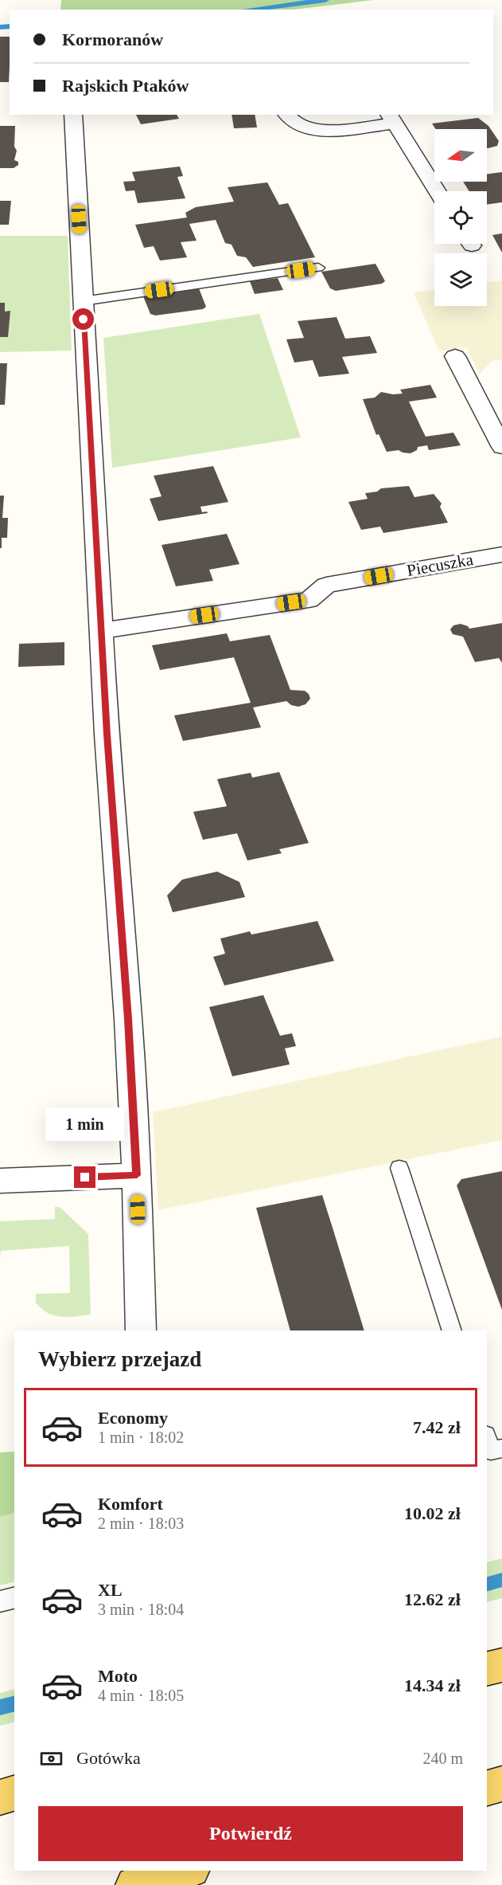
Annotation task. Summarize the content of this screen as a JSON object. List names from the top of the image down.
{
  "streets": {
    "street": ["Piecuszka"]
  },
  "north": "left",
  "page": {
    "banner": ["Kormoranów", "Rajskich Ptaków"],
    "bubble": "1 min",
    "heading": "Wybierz przejazd",
    "list": [
      {
        "name": "Economy",
        "note": "1 min · 18:02",
        "value": "7.42 zł"
      },
      {
        "name": "Komfort",
        "note": "2 min · 18:03",
        "value": "10.02 zł"
      },
      {
        "name": "XL",
        "note": "3 min · 18:04",
        "value": "12.62 zł"
      },
      {
        "name": "Moto",
        "note": "4 min · 18:05",
        "value": "14.34 zł"
      }
    ],
    "pay": ["Gotówka", "240 m"],
    "buttons": "Potwierdź"
  }
}
